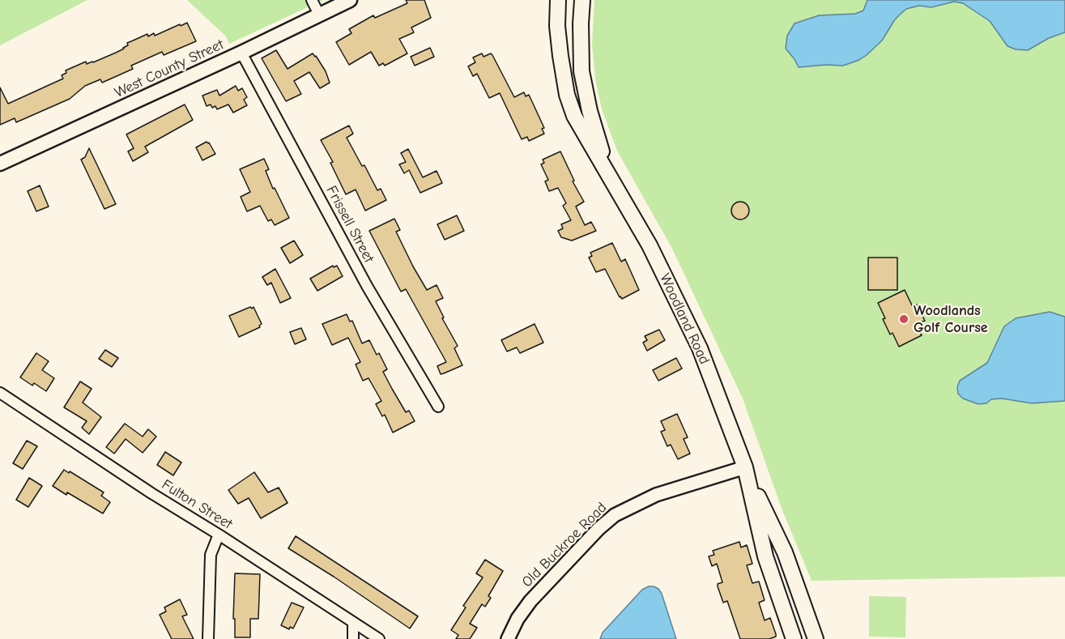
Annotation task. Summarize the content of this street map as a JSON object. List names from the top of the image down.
{
  "streets": {
    "main road": ["West County Street", "Woodland Road"],
    "street": ["Frissell Street", "Fulton Street", "Old Buckroe Road"]
  },
  "crossings": [
    ["West County Street", "Frissell Street"],
    ["Woodland Road", "Old Buckroe Road"]
  ],
  "places": ["Woodlands Golf Course"]
}
